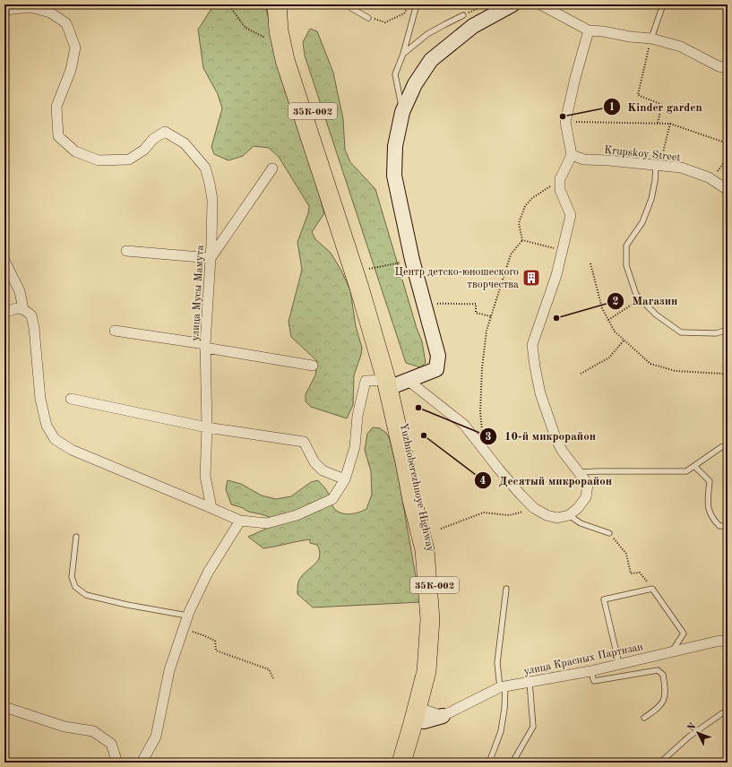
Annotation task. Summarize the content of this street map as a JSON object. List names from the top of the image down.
{
  "streets": {
    "highway": ["35К-002", "Yuzhnoberezhnoye Highway"],
    "street": ["Krupskoy Street", "улица Мусы Мамута", "улица Красных Партизан"]
  },
  "crossings": [
    ["35К-002", "Yuzhnoberezhnoye Highway"],
    ["Yuzhnoberezhnoye Highway", "улица Красных Партизан"]
  ],
  "places": {
    "other": [
      "Kinder garden",
      "Магазин",
      "10-й микрорайон",
      "Десятый микрорайон"
    ],
    "building": ["Центр детско-юношеского творчества"]
  },
  "north": "top left"
}
